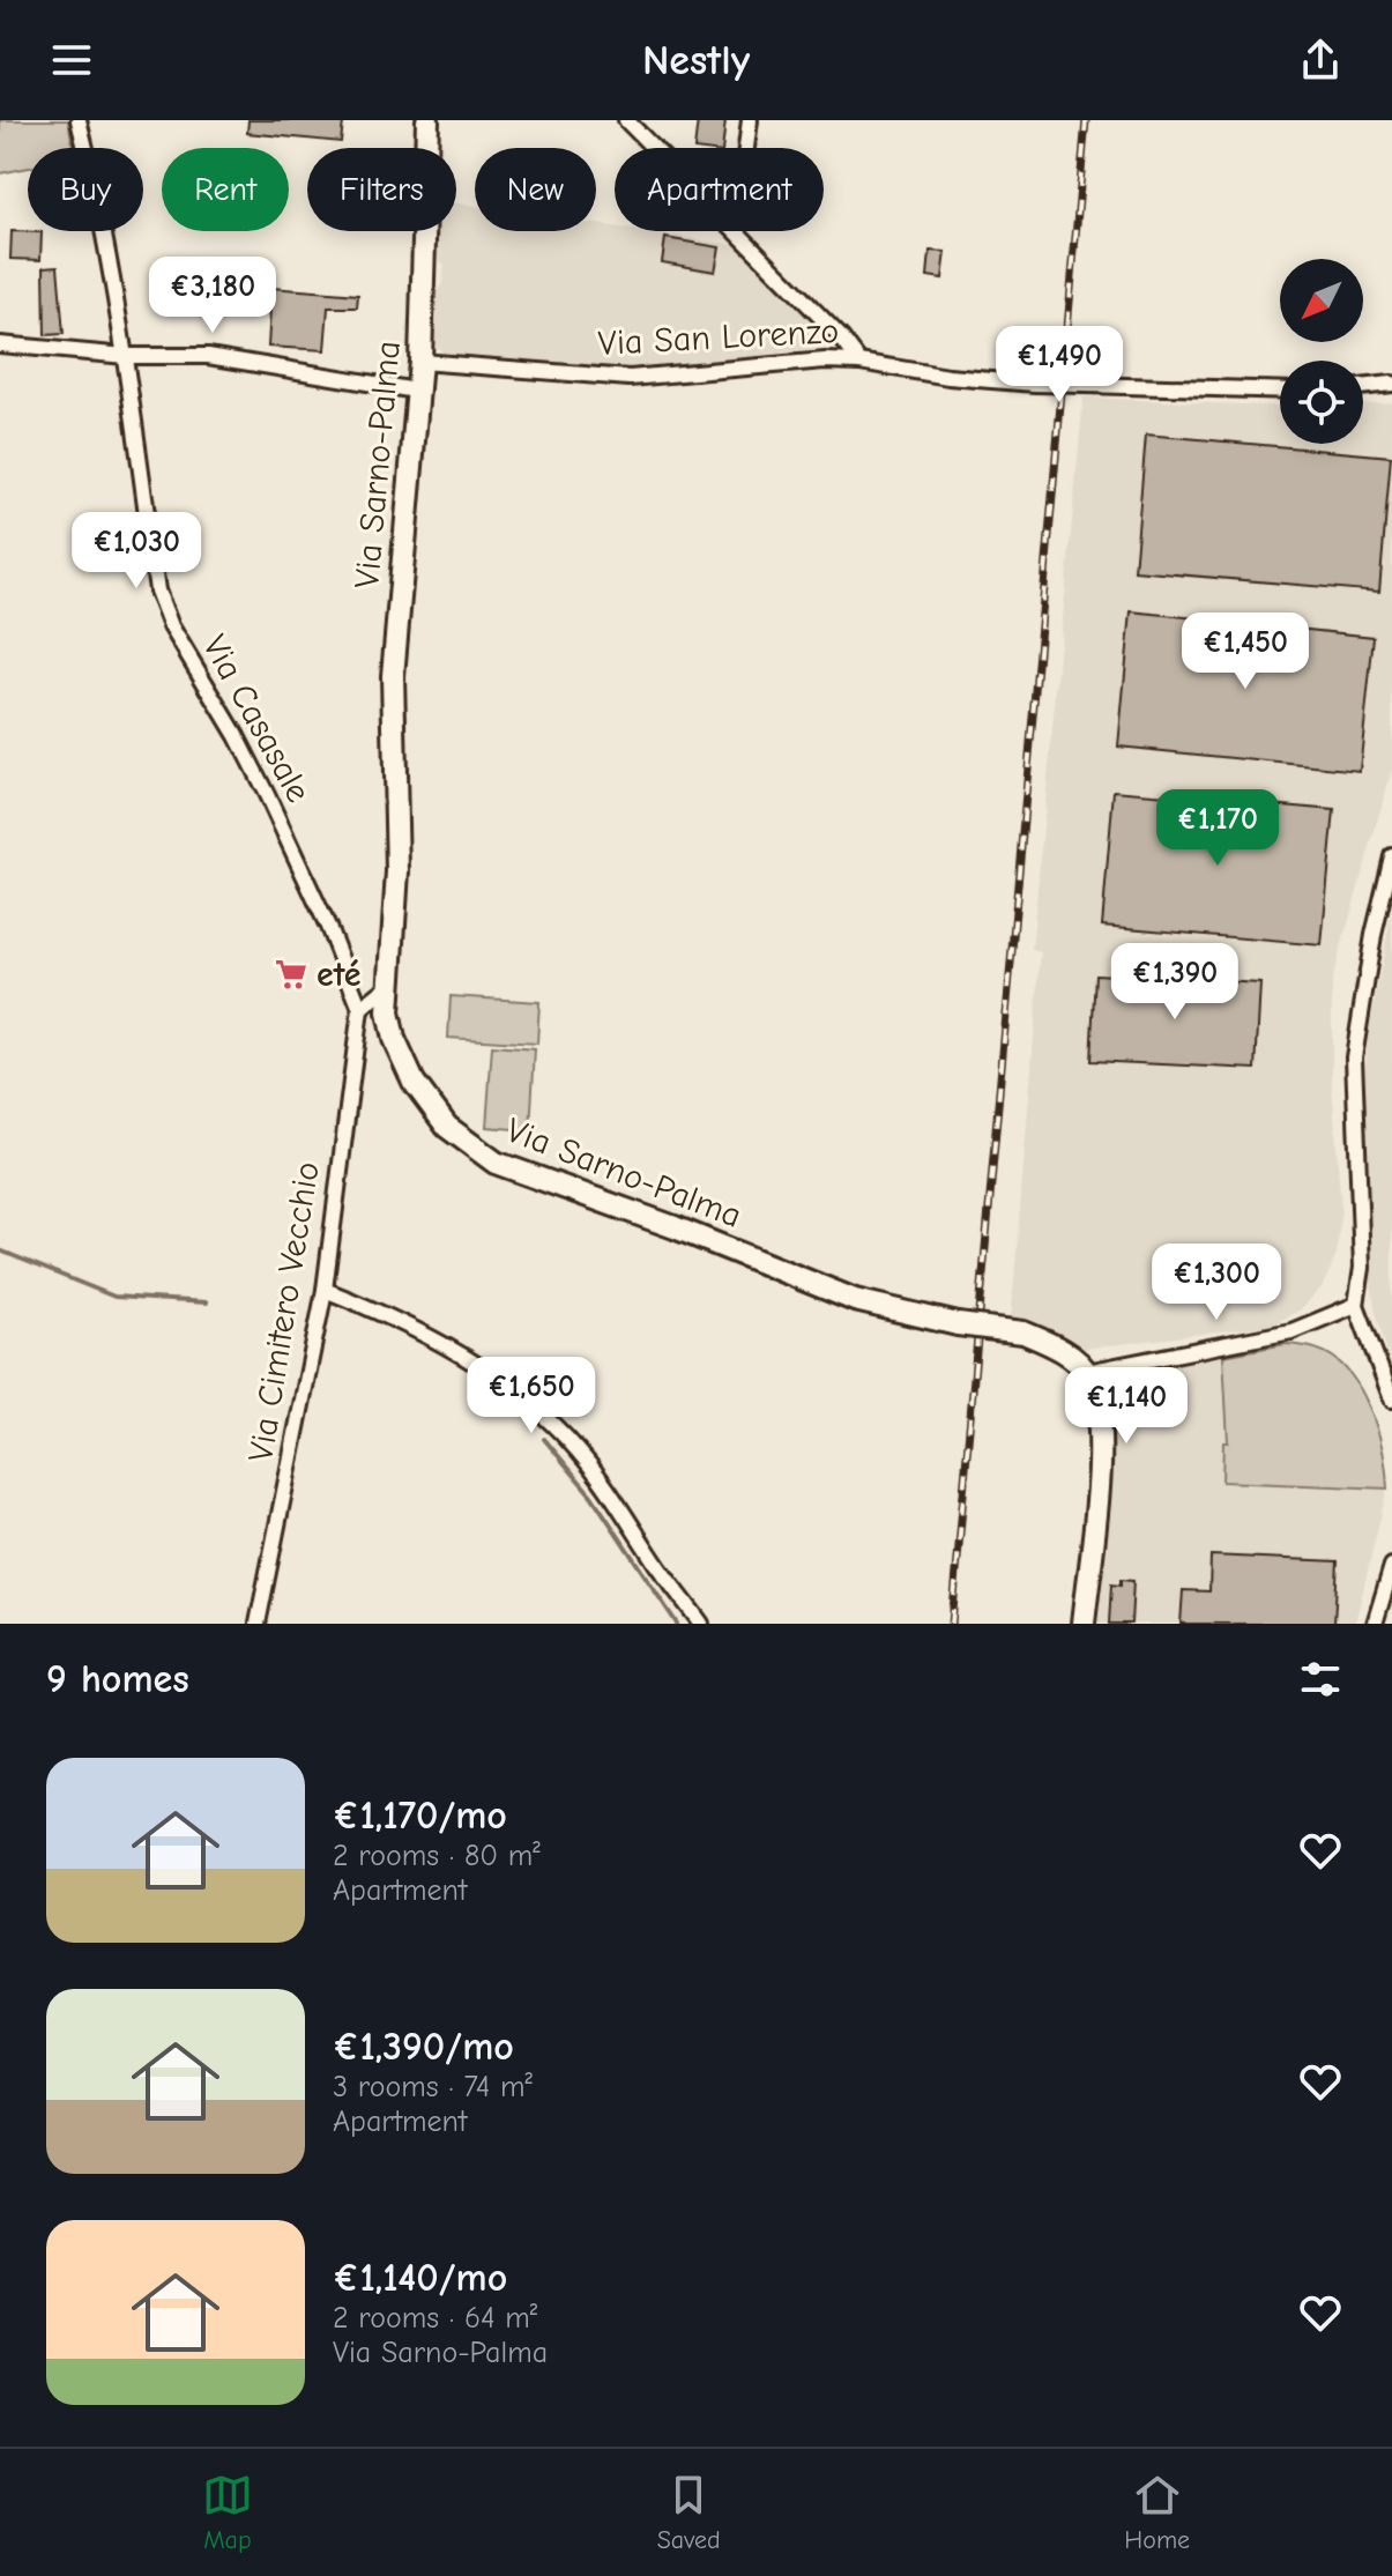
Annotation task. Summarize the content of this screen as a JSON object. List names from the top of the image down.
{
  "streets": {
    "main road": ["Via Sarno-Palma"],
    "street": ["Via San Lorenzo", "Via Casasale", "Via Cimitero Vecchio"]
  },
  "crossings": [
    ["Via San Lorenzo", "Via Sarno-Palma"],
    ["Via Casasale", "Via Cimitero Vecchio"]
  ],
  "places": {
    "supermarket": ["eté"]
  },
  "north": "bottom left",
  "page": {
    "header": "Nestly",
    "chip": [
      "Buy",
      "Rent",
      "Filters",
      "New",
      "Apartment"
    ],
    "price": [
      "€3,180",
      "€1,490",
      "€1,030",
      "€1,450",
      "€1,170",
      "€1,390",
      "€1,300",
      "€1,650",
      "€1,140"
    ],
    "heading": "9 homes",
    "list": [
      {
        "name": "€1,170/mo",
        "note": "2 rooms · 80 m² · Apartment"
      },
      {
        "name": "€1,390/mo",
        "note": "3 rooms · 74 m² · Apartment"
      },
      {
        "name": "€1,140/mo",
        "note": "2 rooms · 64 m² · Via Sarno-Palma"
      }
    ],
    "tabs": ["Map", "Saved", "Home"]
  }
}
